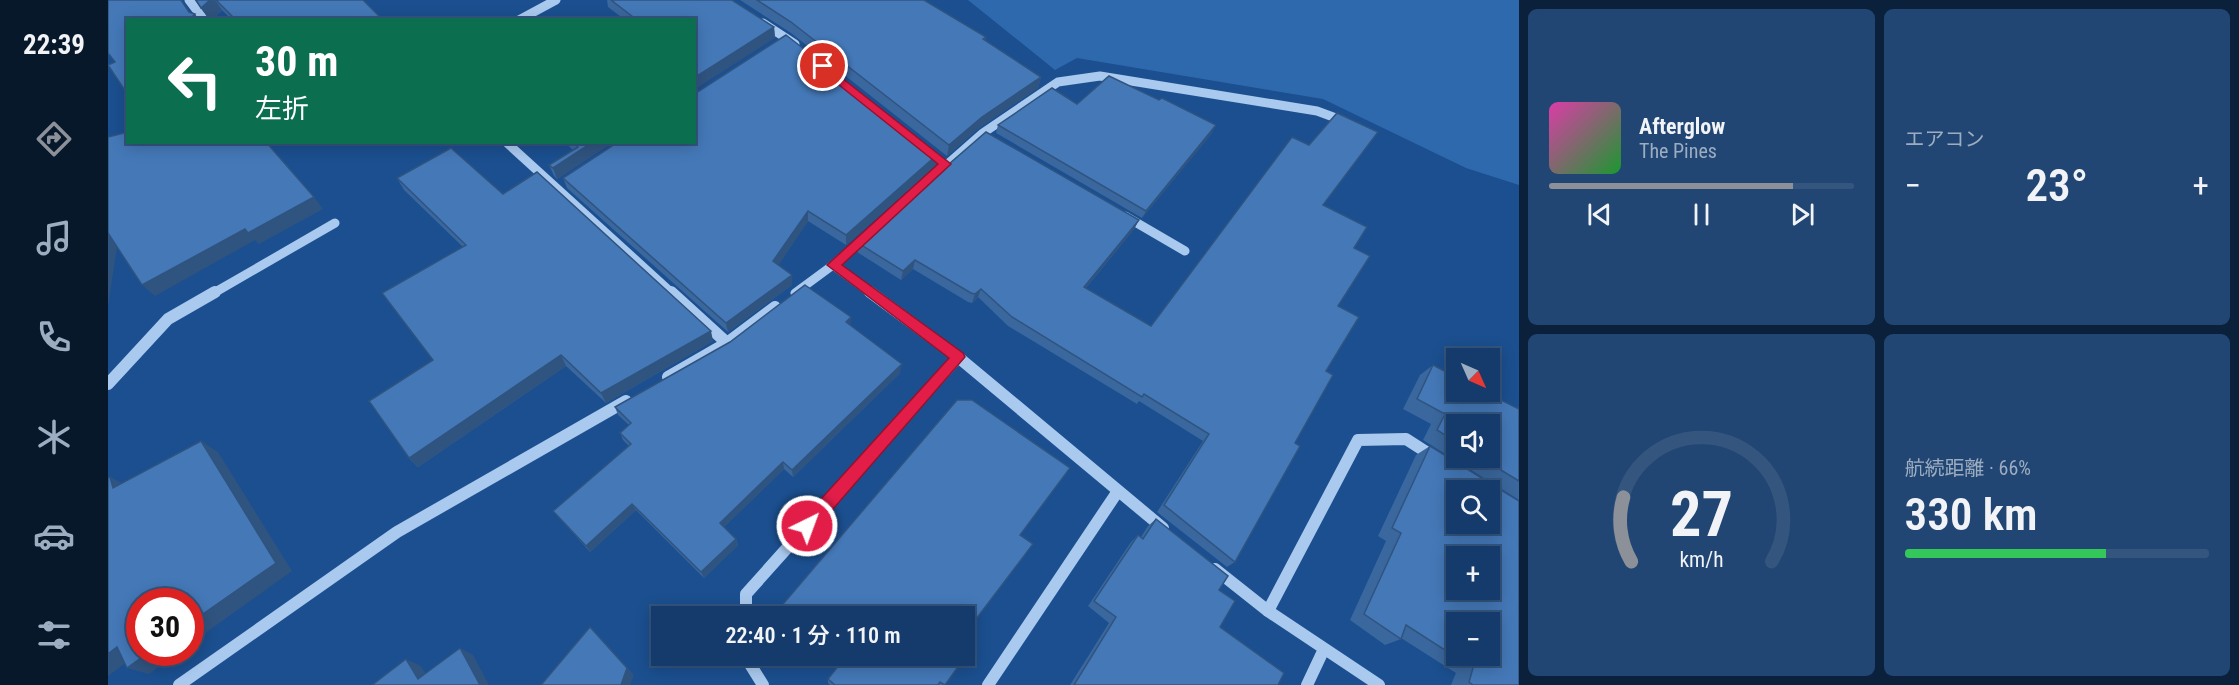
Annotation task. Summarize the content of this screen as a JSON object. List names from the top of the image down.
{
  "north": "bottom right",
  "page": {
    "tabs": "22:39",
    "tile": [
      "エアコン",
      ["航続距離 · 66%", "330 km"]
    ],
    "turn": ["30 m", "左折"],
    "song": ["Afterglow", "The Pines"],
    "heat": ["−", "23°", "+"],
    "map_buttons": ["+", "−"],
    "limit": "30",
    "trip": "22:40 · 1 分 · 110 m",
    "gauge": ["27", "km/h"]
  }
}
